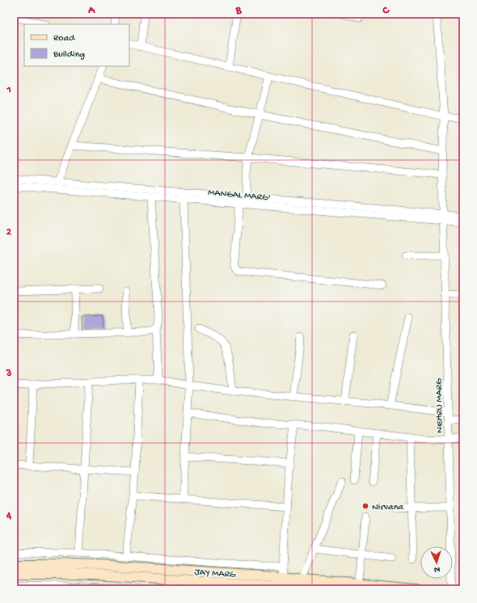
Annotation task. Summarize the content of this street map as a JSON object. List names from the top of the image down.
{
  "streets": {
    "main road": ["JAY MARG"],
    "street": ["MANGAL MARG'", "NEHRU MARG"]
  },
  "crossings": [
    ["MANGAL MARG'", "NEHRU MARG"]
  ],
  "places": ["Nirvana"],
  "legend": ["Road", "Building"],
  "north": "bottom",
  "grid": {
    "columns": ["A", "B", "C"],
    "rows": [
      "1",
      "2",
      "3",
      "4"
    ]
  }
}
